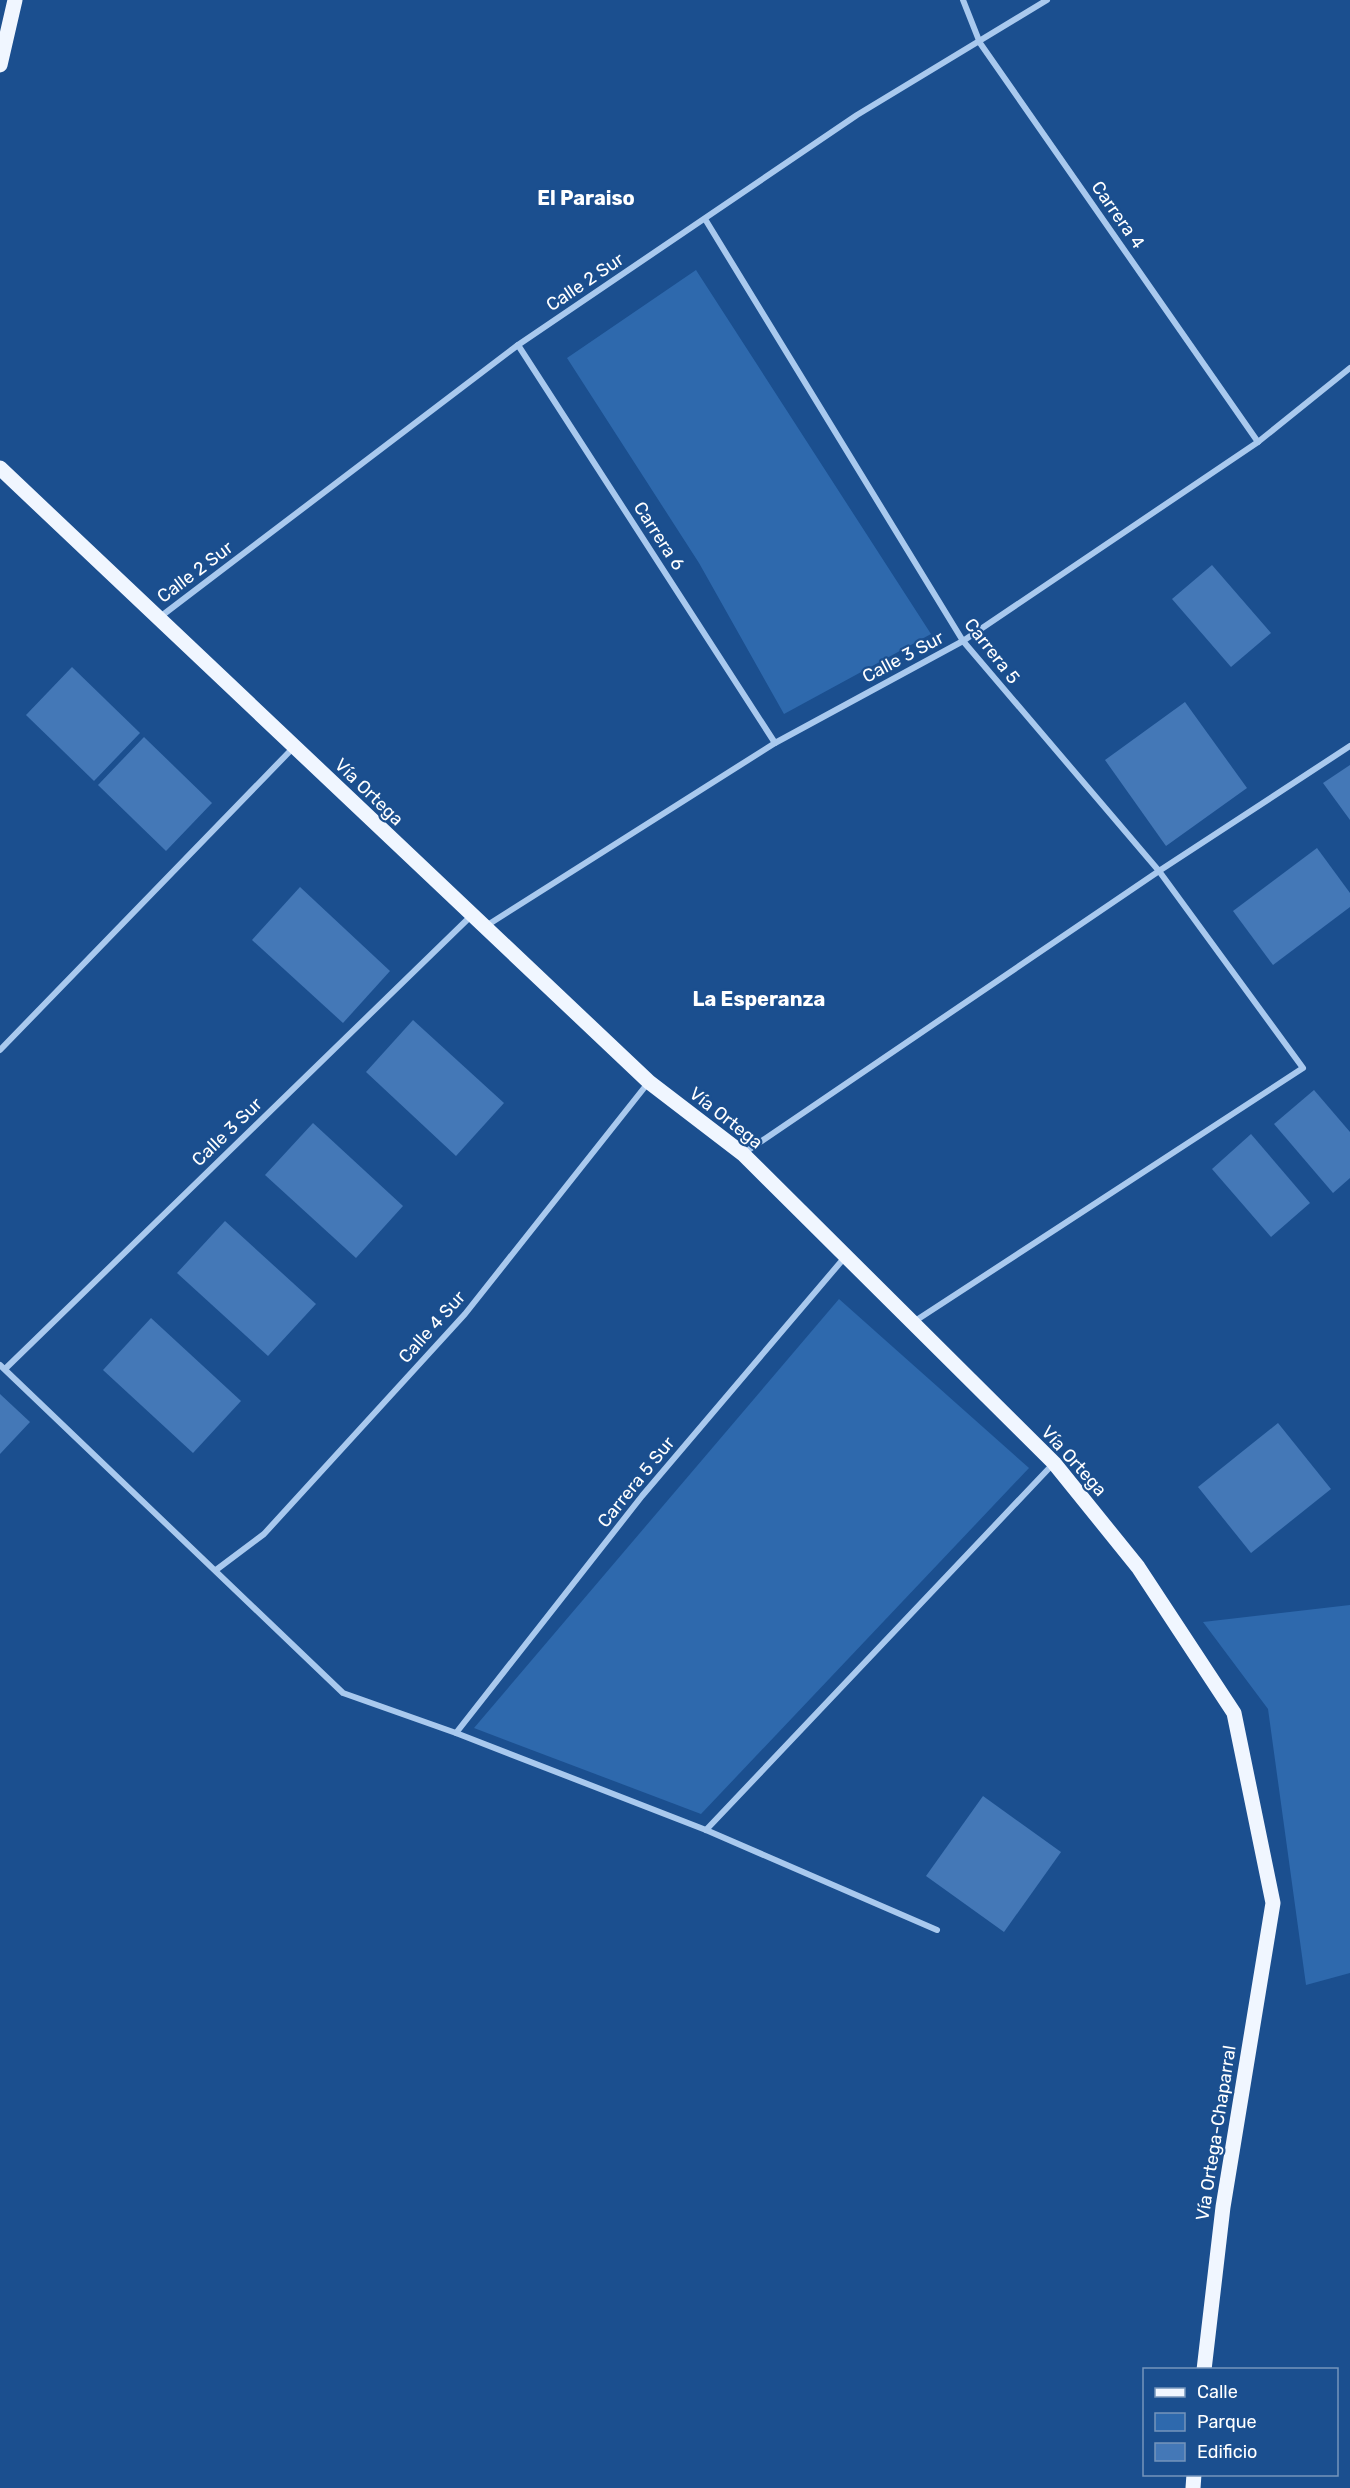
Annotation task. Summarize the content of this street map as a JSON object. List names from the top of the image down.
{
  "streets": {
    "main road": ["Vía Ortega", "Vía Ortega-Chaparral"],
    "street": [
      "Carrera 4",
      "Calle 2 Sur",
      "Carrera 6",
      "Carrera 5",
      "Calle 3 Sur",
      "Calle 4 Sur",
      "Carrera 5 Sur"
    ]
  },
  "crossings": [
    ["Carrera 4", "Calle 2 Sur"],
    ["Carrera 4", "Calle 3 Sur"],
    ["Calle 2 Sur", "Carrera 6"],
    ["Calle 2 Sur", "Carrera 5"],
    ["Calle 2 Sur", "Vía Ortega"],
    ["Carrera 6", "Calle 3 Sur"],
    ["Carrera 5", "Calle 3 Sur"],
    ["Carrera 5", "Vía Ortega"],
    ["Calle 3 Sur", "Vía Ortega"],
    ["Vía Ortega", "Calle 4 Sur"],
    ["Vía Ortega", "Carrera 5 Sur"],
    ["Vía Ortega", "Vía Ortega-Chaparral"]
  ],
  "districts": ["El Paraiso", "La Esperanza"],
  "legend": ["Calle", "Parque", "Edificio"]
}
